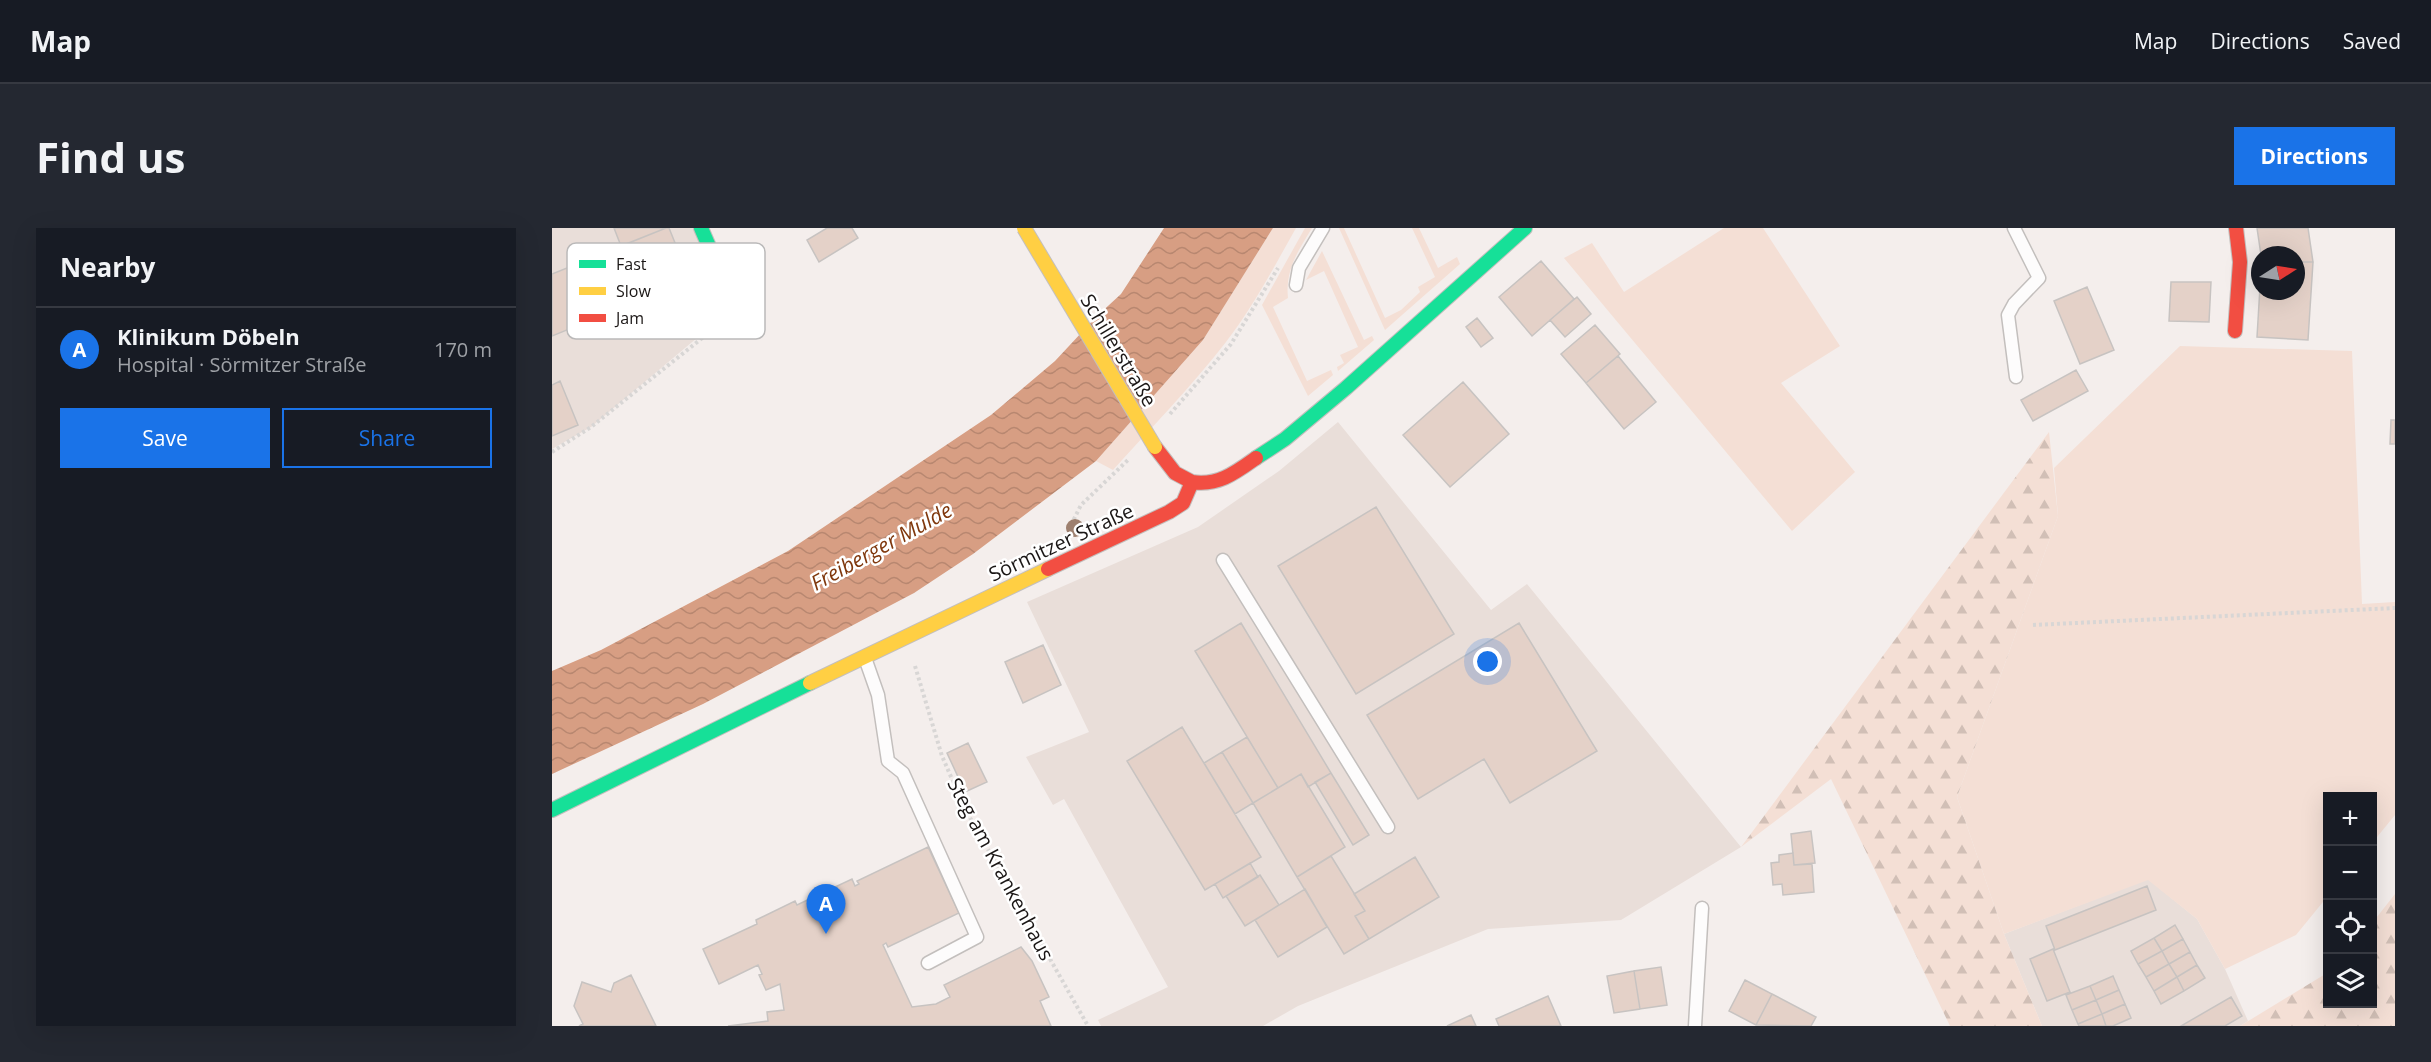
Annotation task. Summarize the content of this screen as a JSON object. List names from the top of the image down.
{
  "streets": {
    "street": ["Schillerstraße", "Sörmitzer Straße"],
    "path": ["Steg am Krankenhaus"]
  },
  "crossings": [
    ["Schillerstraße", "Sörmitzer Straße"],
    ["Sörmitzer Straße", "Steg am Krankenhaus"]
  ],
  "water": ["Freiberger Mulde"],
  "legend": ["Fast", "Slow", "Jam"],
  "north": "right",
  "page": {
    "header": "Map",
    "nav": ["Map", "Directions", "Saved"],
    "buttons": [
      "Directions",
      ["Save", "Share"]
    ],
    "title": "Find us",
    "heading": "Nearby",
    "list": [
      {
        "mark": "A",
        "name": "Klinikum Döbeln",
        "note": "Hospital · Sörmitzer Straße",
        "value": "170 m"
      }
    ],
    "map_buttons": ["+", "−"],
    "pins": "A"
  }
}
